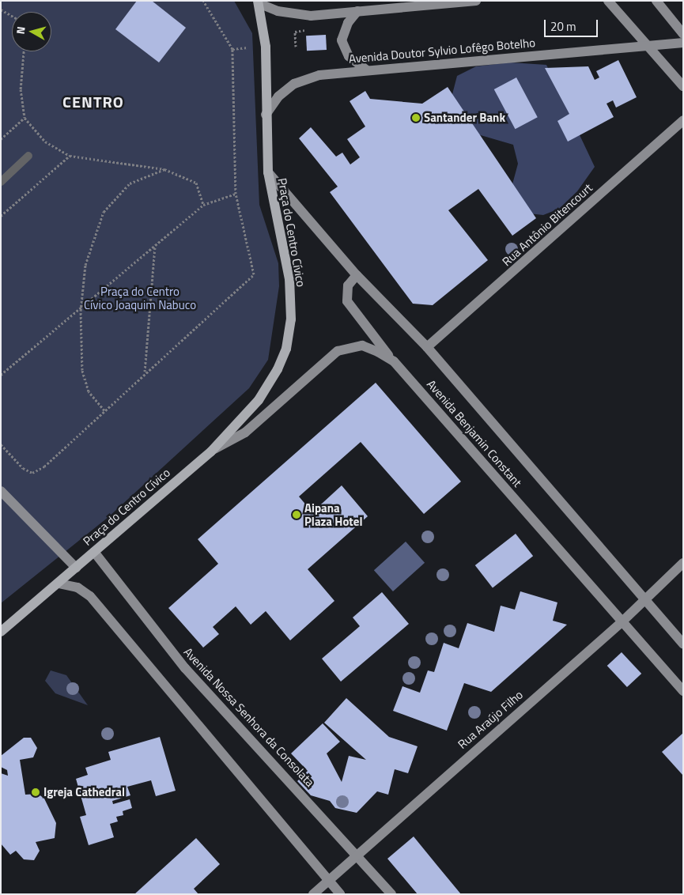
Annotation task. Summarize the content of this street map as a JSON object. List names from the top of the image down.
{
  "streets": {
    "main road": [
      "Avenida Doutor Sylvio Lofêgo Botelho",
      "Rua Antônio Bitencourt",
      "Praça do Centro Cívico",
      "Avenida Benjamin Constant",
      "Avenida Nossa Senhora da Consolata",
      "Rua Araújo Filho"
    ]
  },
  "crossings": [
    ["Avenida Doutor Sylvio Lofêgo Botelho", "Praça do Centro Cívico"],
    ["Rua Antônio Bitencourt", "Avenida Benjamin Constant"],
    ["Praça do Centro Cívico", "Avenida Benjamin Constant"],
    ["Praça do Centro Cívico", "Avenida Nossa Senhora da Consolata"],
    ["Avenida Benjamin Constant", "Rua Araújo Filho"],
    ["Avenida Nossa Senhora da Consolata", "Rua Araújo Filho"]
  ],
  "districts": ["CENTRO"],
  "parks": ["Praça do Centro Cívico Joaquim Nabuco"],
  "places": ["Santander Bank", "Aipana Plaza Hotel", "Igreja Cathedral"],
  "scale_bar": "20 m",
  "north": "left"
}
